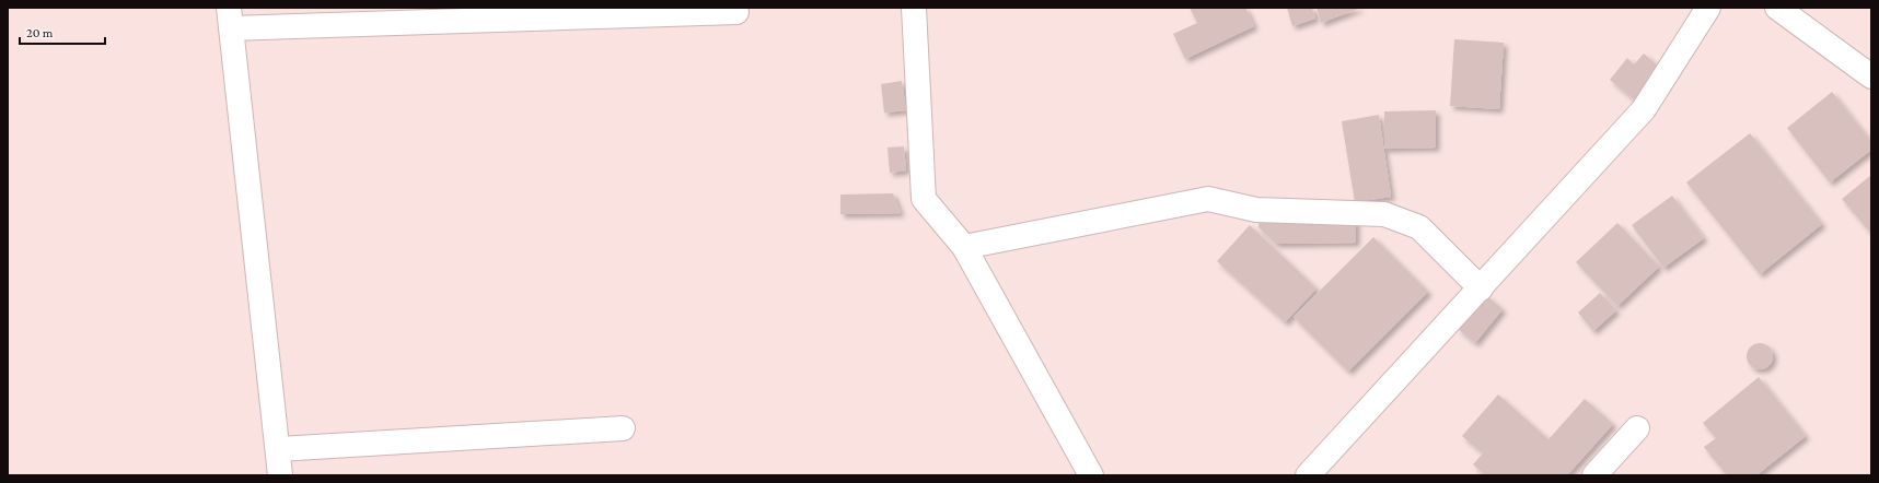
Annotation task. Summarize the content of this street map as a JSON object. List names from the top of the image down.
{
  "scale_bar": "20 m"
}
